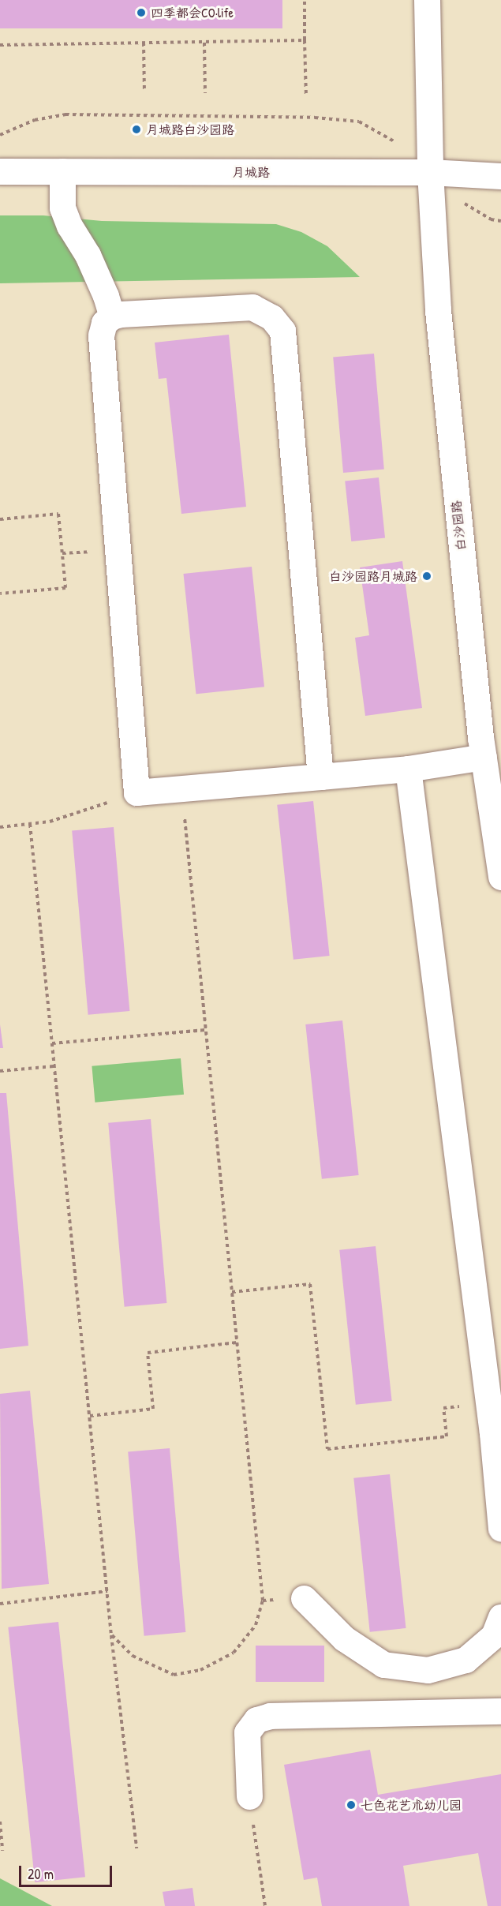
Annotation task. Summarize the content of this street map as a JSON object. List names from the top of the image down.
{
  "streets": {
    "street": ["月城路", "白沙园路"]
  },
  "crossings": [
    ["月城路", "白沙园路"]
  ],
  "places": [
    "四季都会CO·life",
    "月城路白沙园路",
    "白沙园路月城路",
    "七色花艺术幼儿园"
  ],
  "scale_bar": "20 m"
}
